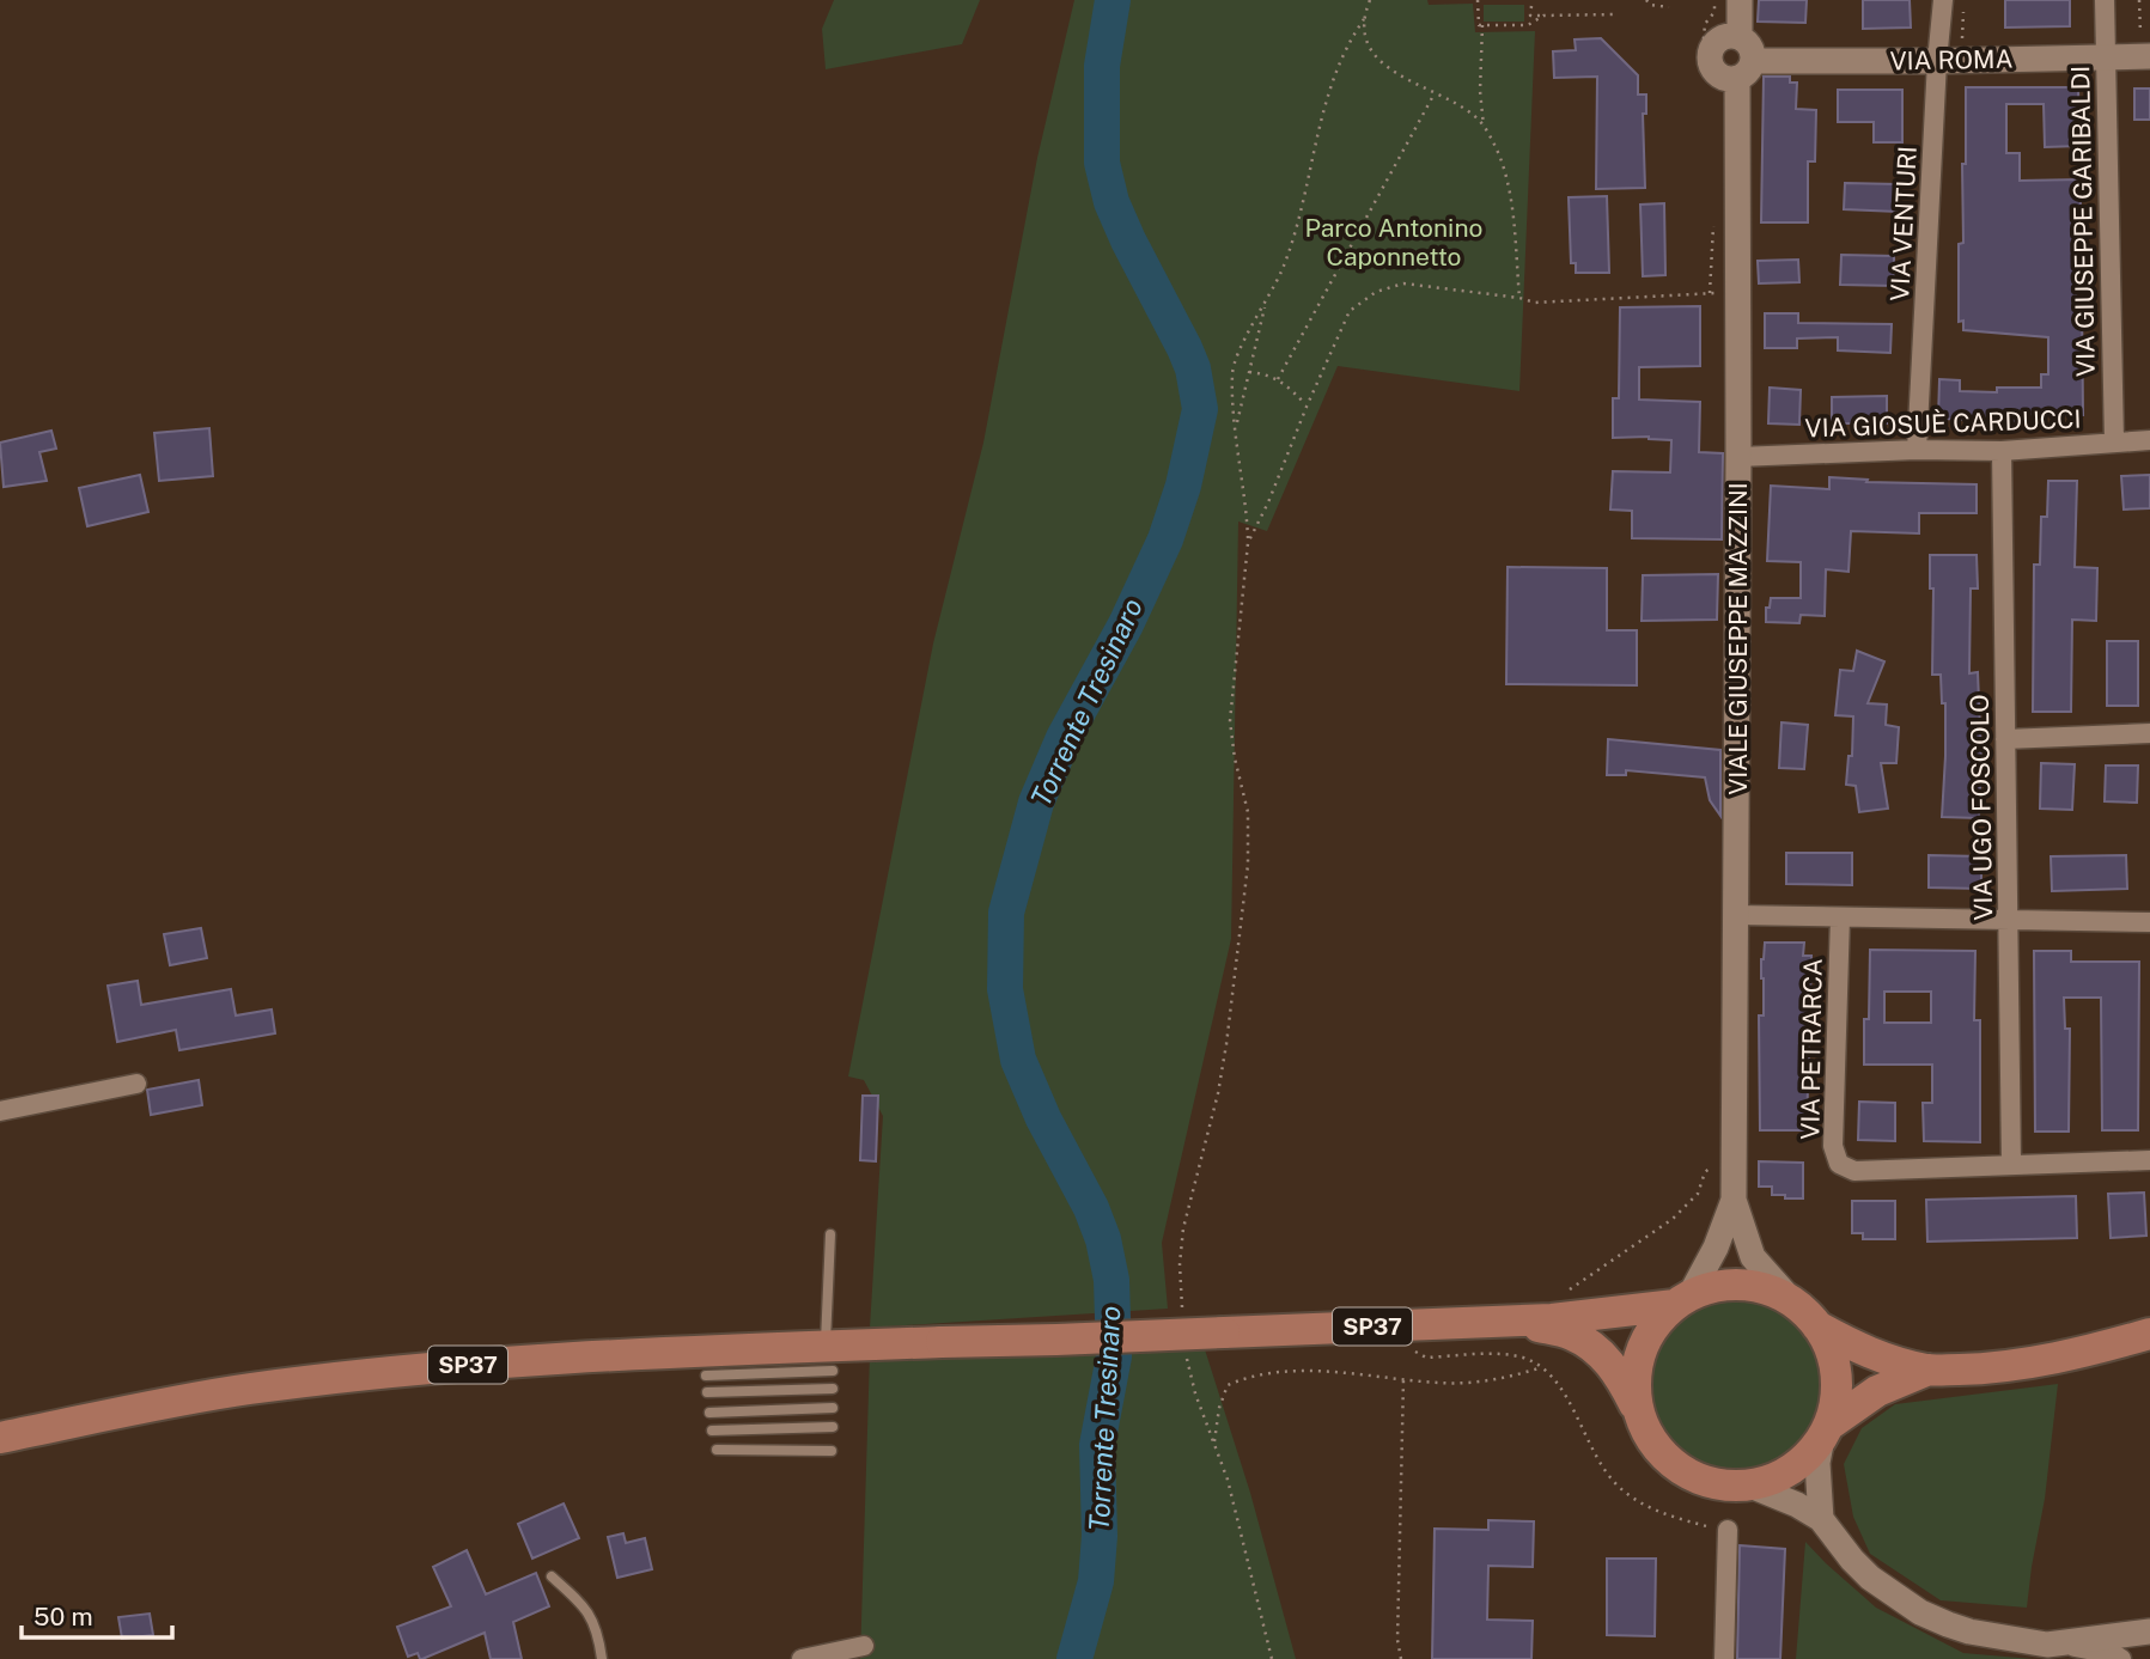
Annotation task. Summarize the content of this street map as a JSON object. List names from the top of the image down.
{
  "streets": {
    "main road": ["SP37"],
    "street": [
      "VIA ROMA",
      "VIA GIUSEPPE GARIBALDI",
      "VIA VENTURI",
      "VIA GIOSUÈ CARDUCCI",
      "VIALE GIUSEPPE MAZZINI",
      "VIA UGO FOSCOLO",
      "VIA PETRARCA"
    ]
  },
  "crossings": [
    ["VIA ROMA", "VIA GIUSEPPE GARIBALDI"],
    ["VIA ROMA", "VIA VENTURI"],
    ["VIA ROMA", "VIALE GIUSEPPE MAZZINI"],
    ["VIA GIUSEPPE GARIBALDI", "VIA GIOSUÈ CARDUCCI"],
    ["VIA VENTURI", "VIA GIOSUÈ CARDUCCI"],
    ["VIA GIOSUÈ CARDUCCI", "VIALE GIUSEPPE MAZZINI"],
    ["VIA GIOSUÈ CARDUCCI", "VIA UGO FOSCOLO"],
    ["VIALE GIUSEPPE MAZZINI", "SP37"],
    ["VIA UGO FOSCOLO", "VIA PETRARCA"]
  ],
  "water": ["Torrente Tresinaro"],
  "parks": ["Parco Antonino Caponnetto"],
  "scale_bar": "50 m"
}
